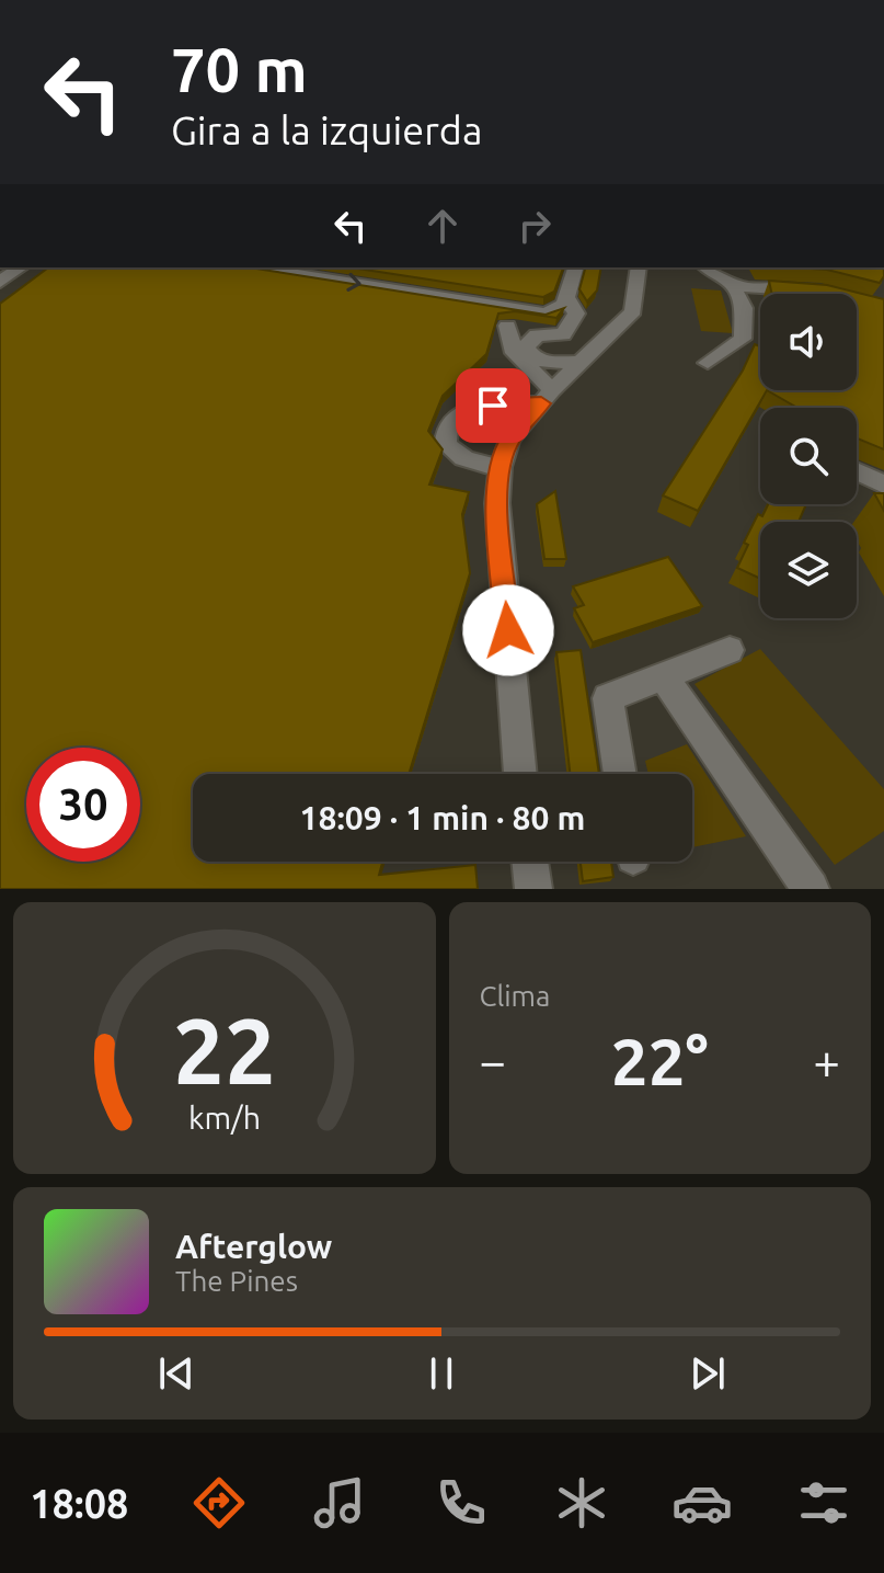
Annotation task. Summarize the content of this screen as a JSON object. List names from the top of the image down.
{
  "page": {
    "turn": ["70 m", "Gira a la izquierda"],
    "limit": "30",
    "trip": "18:09 · 1 min · 80 m",
    "tile": "Clima",
    "heat": ["−", "22°", "+"],
    "song": ["Afterglow", "The Pines"],
    "tabs": "18:08",
    "gauge": ["22", "km/h"]
  }
}
